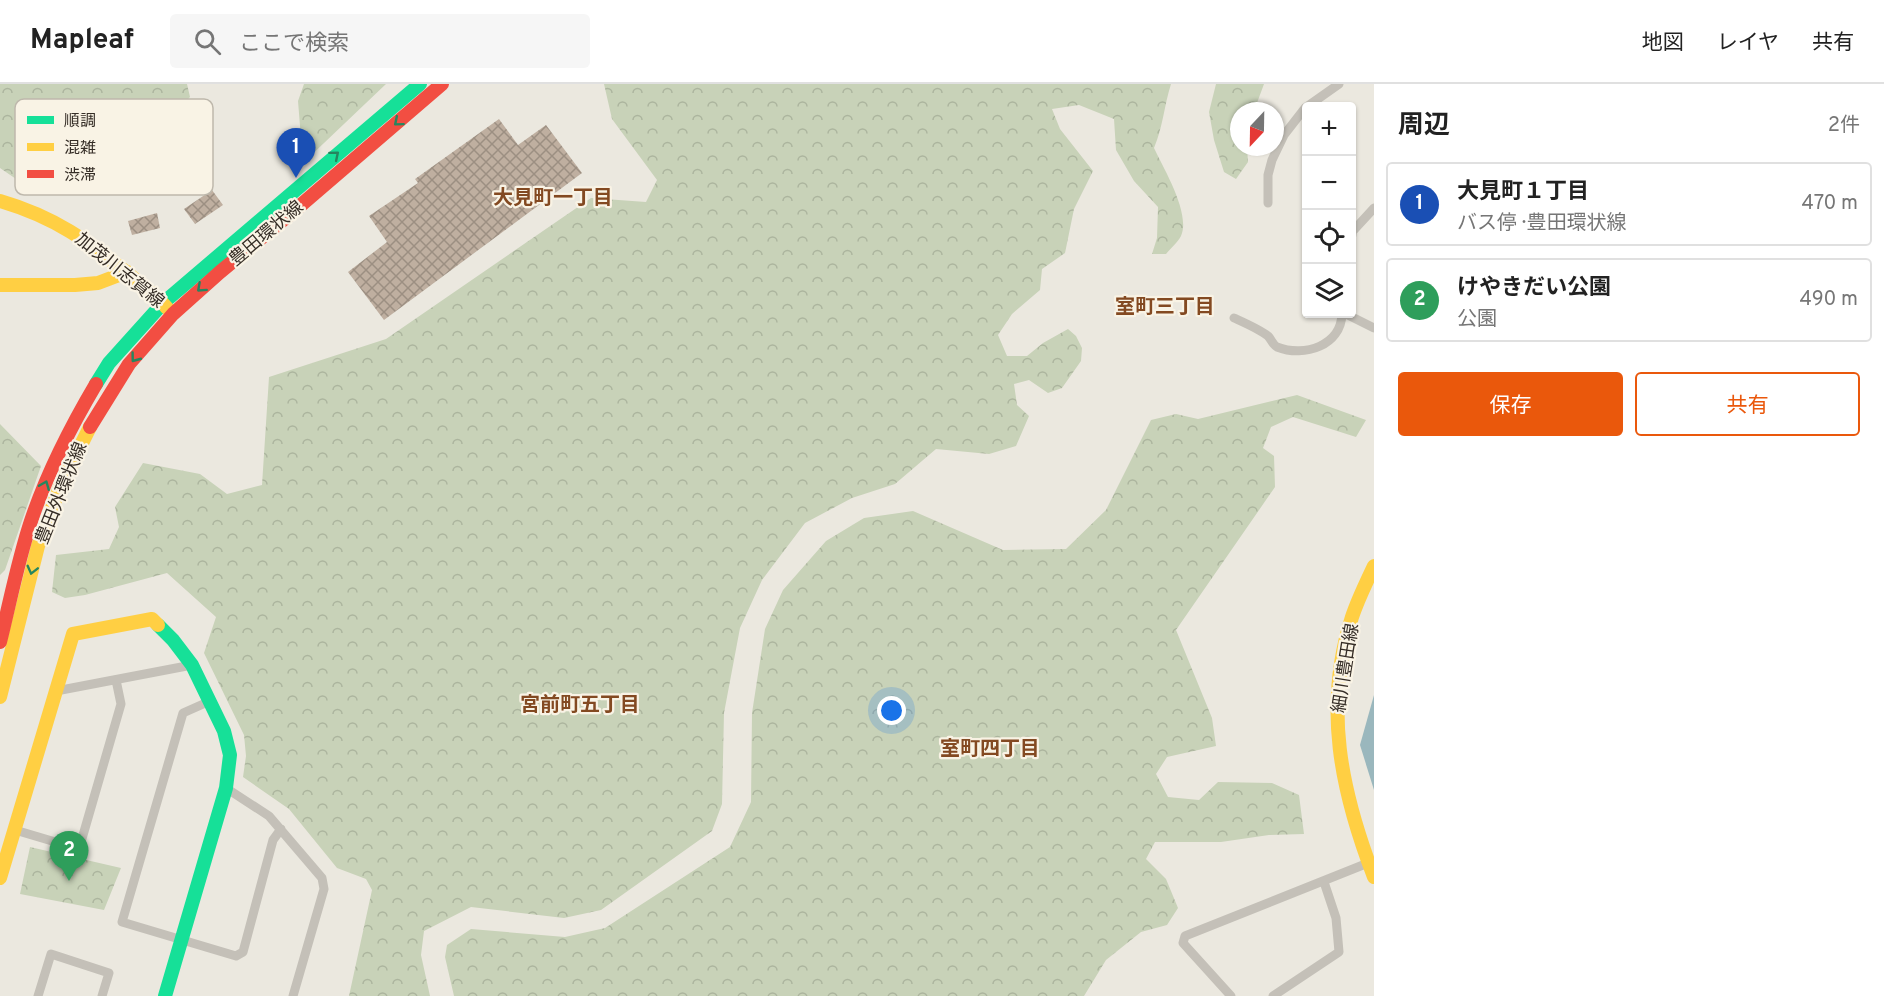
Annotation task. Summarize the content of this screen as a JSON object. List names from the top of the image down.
{
  "streets": {
    "street": [
      "豊田環状線",
      "加茂川志賀線",
      "豊田外環状線",
      "細川豊田線"
    ]
  },
  "crossings": [
    ["豊田環状線", "加茂川志賀線"],
    ["豊田環状線", "豊田外環状線"],
    ["加茂川志賀線", "豊田外環状線"]
  ],
  "districts": [
    "大見町一丁目",
    "室町三丁目",
    "宮前町五丁目",
    "室町四丁目"
  ],
  "legend": ["順調", "混雑", "渋滞"],
  "north": "bottom",
  "page": {
    "header": "Mapleaf",
    "search": "ここで検索",
    "nav": ["地図", "レイヤ", "共有"],
    "heading": ["周辺", "2件"],
    "map_buttons": ["+", "−"],
    "pins": ["1", "2"],
    "list": [
      {
        "mark": "1",
        "name": "大見町１丁目",
        "note": "バス停 · 豊田環状線",
        "value": "470 m"
      },
      {
        "mark": "2",
        "name": "けやきだい公園",
        "note": "公園",
        "value": "490 m"
      }
    ],
    "buttons": ["保存", "共有"]
  }
}
